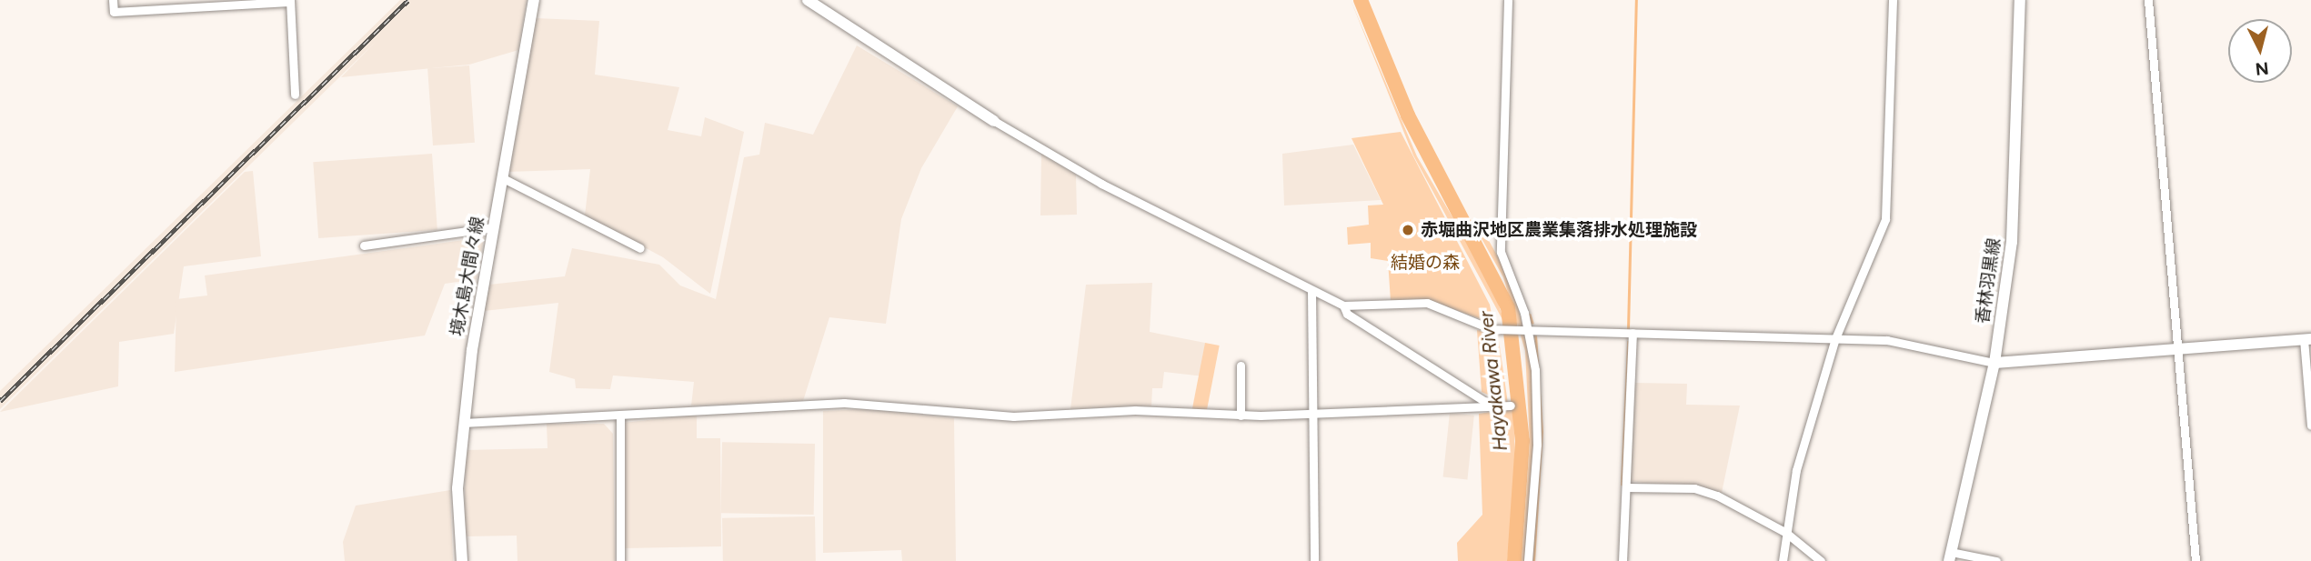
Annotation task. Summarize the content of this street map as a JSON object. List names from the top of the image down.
{
  "streets": {
    "main road": ["境木島大間々線", "香林羽黒線"]
  },
  "water": ["Hayakawa River"],
  "parks": ["結婚の森"],
  "places": ["赤堀曲沢地区農業集落排水処理施設"],
  "north": "bottom"
}
